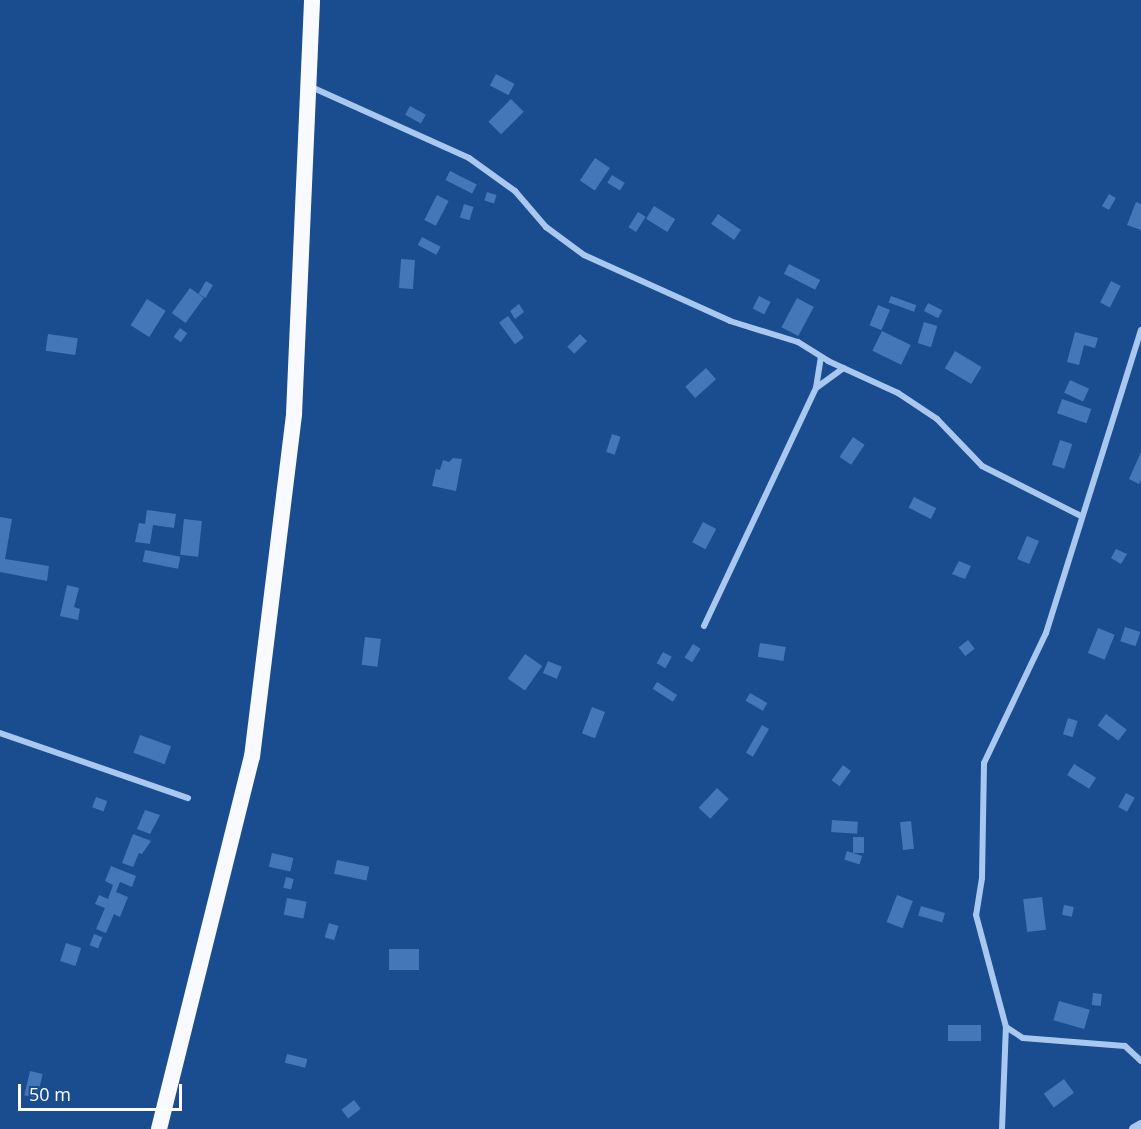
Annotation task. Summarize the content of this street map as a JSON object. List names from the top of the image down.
{
  "scale_bar": "50 m"
}
